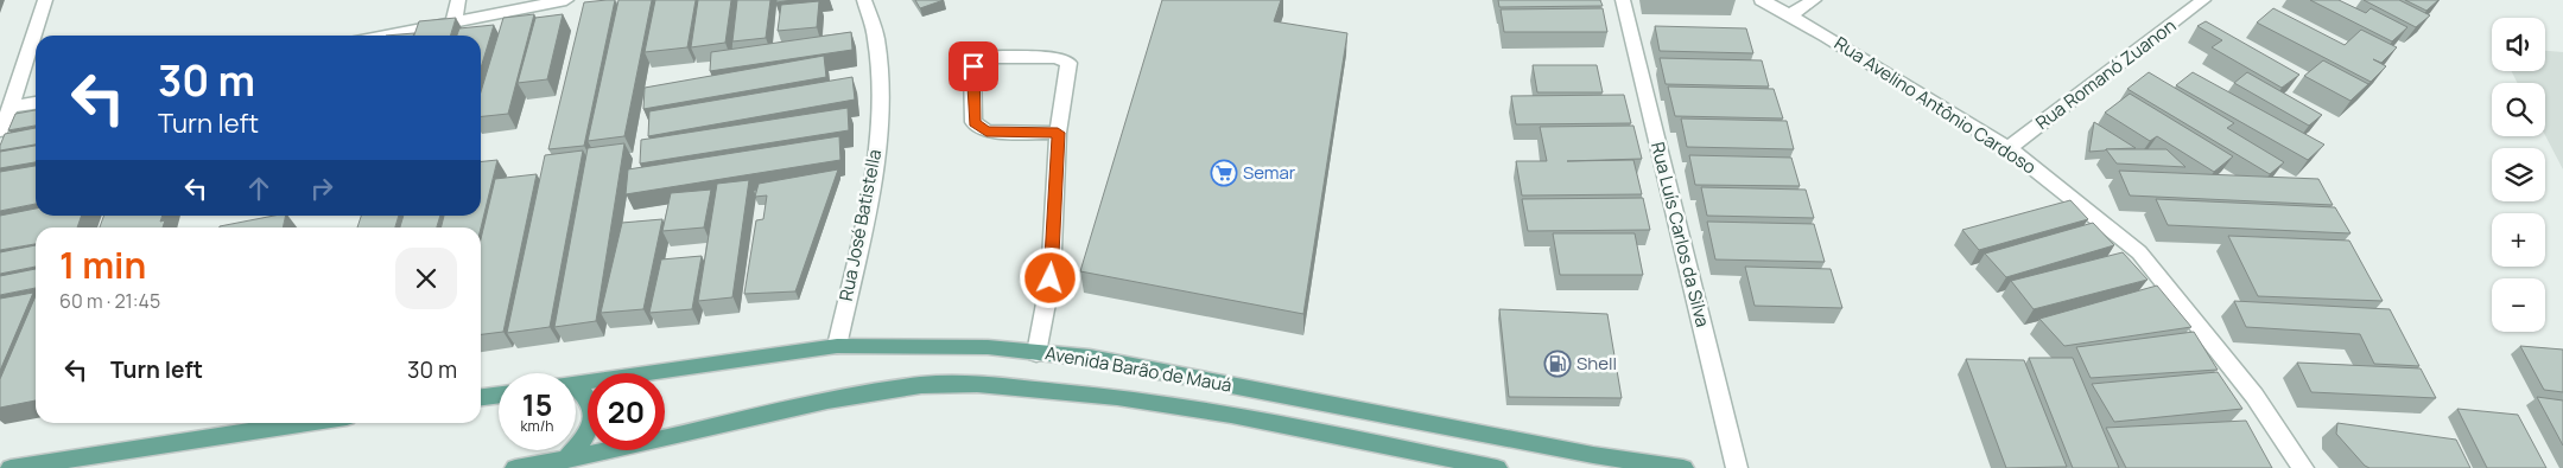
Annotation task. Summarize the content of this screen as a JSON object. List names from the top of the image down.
{
  "streets": {
    "main road": ["Avenida Barão de Mauá"],
    "street": [
      "Rua Romanó Zuanon",
      "Rua Avelino Antônio Cardoso",
      "Rua José Batistella",
      "Rua Luís Carlos da Silva"
    ]
  },
  "crossings": [
    ["Rua Romanó Zuanon", "Rua Avelino Antônio Cardoso"],
    ["Rua José Batistella", "Avenida Barão de Mauá"]
  ],
  "places": {
    "supermarket": ["Semar"],
    "fuel station": ["Shell"]
  },
  "page": {
    "map_buttons": ["+", "−"],
    "turn": ["30 m", "Turn left"],
    "heading": ["1 min", "60 m · 21:45"],
    "list": [
      {
        "name": "Turn left",
        "value": "30 m"
      }
    ],
    "speed": "15 km/h",
    "limit": "20"
  }
}
